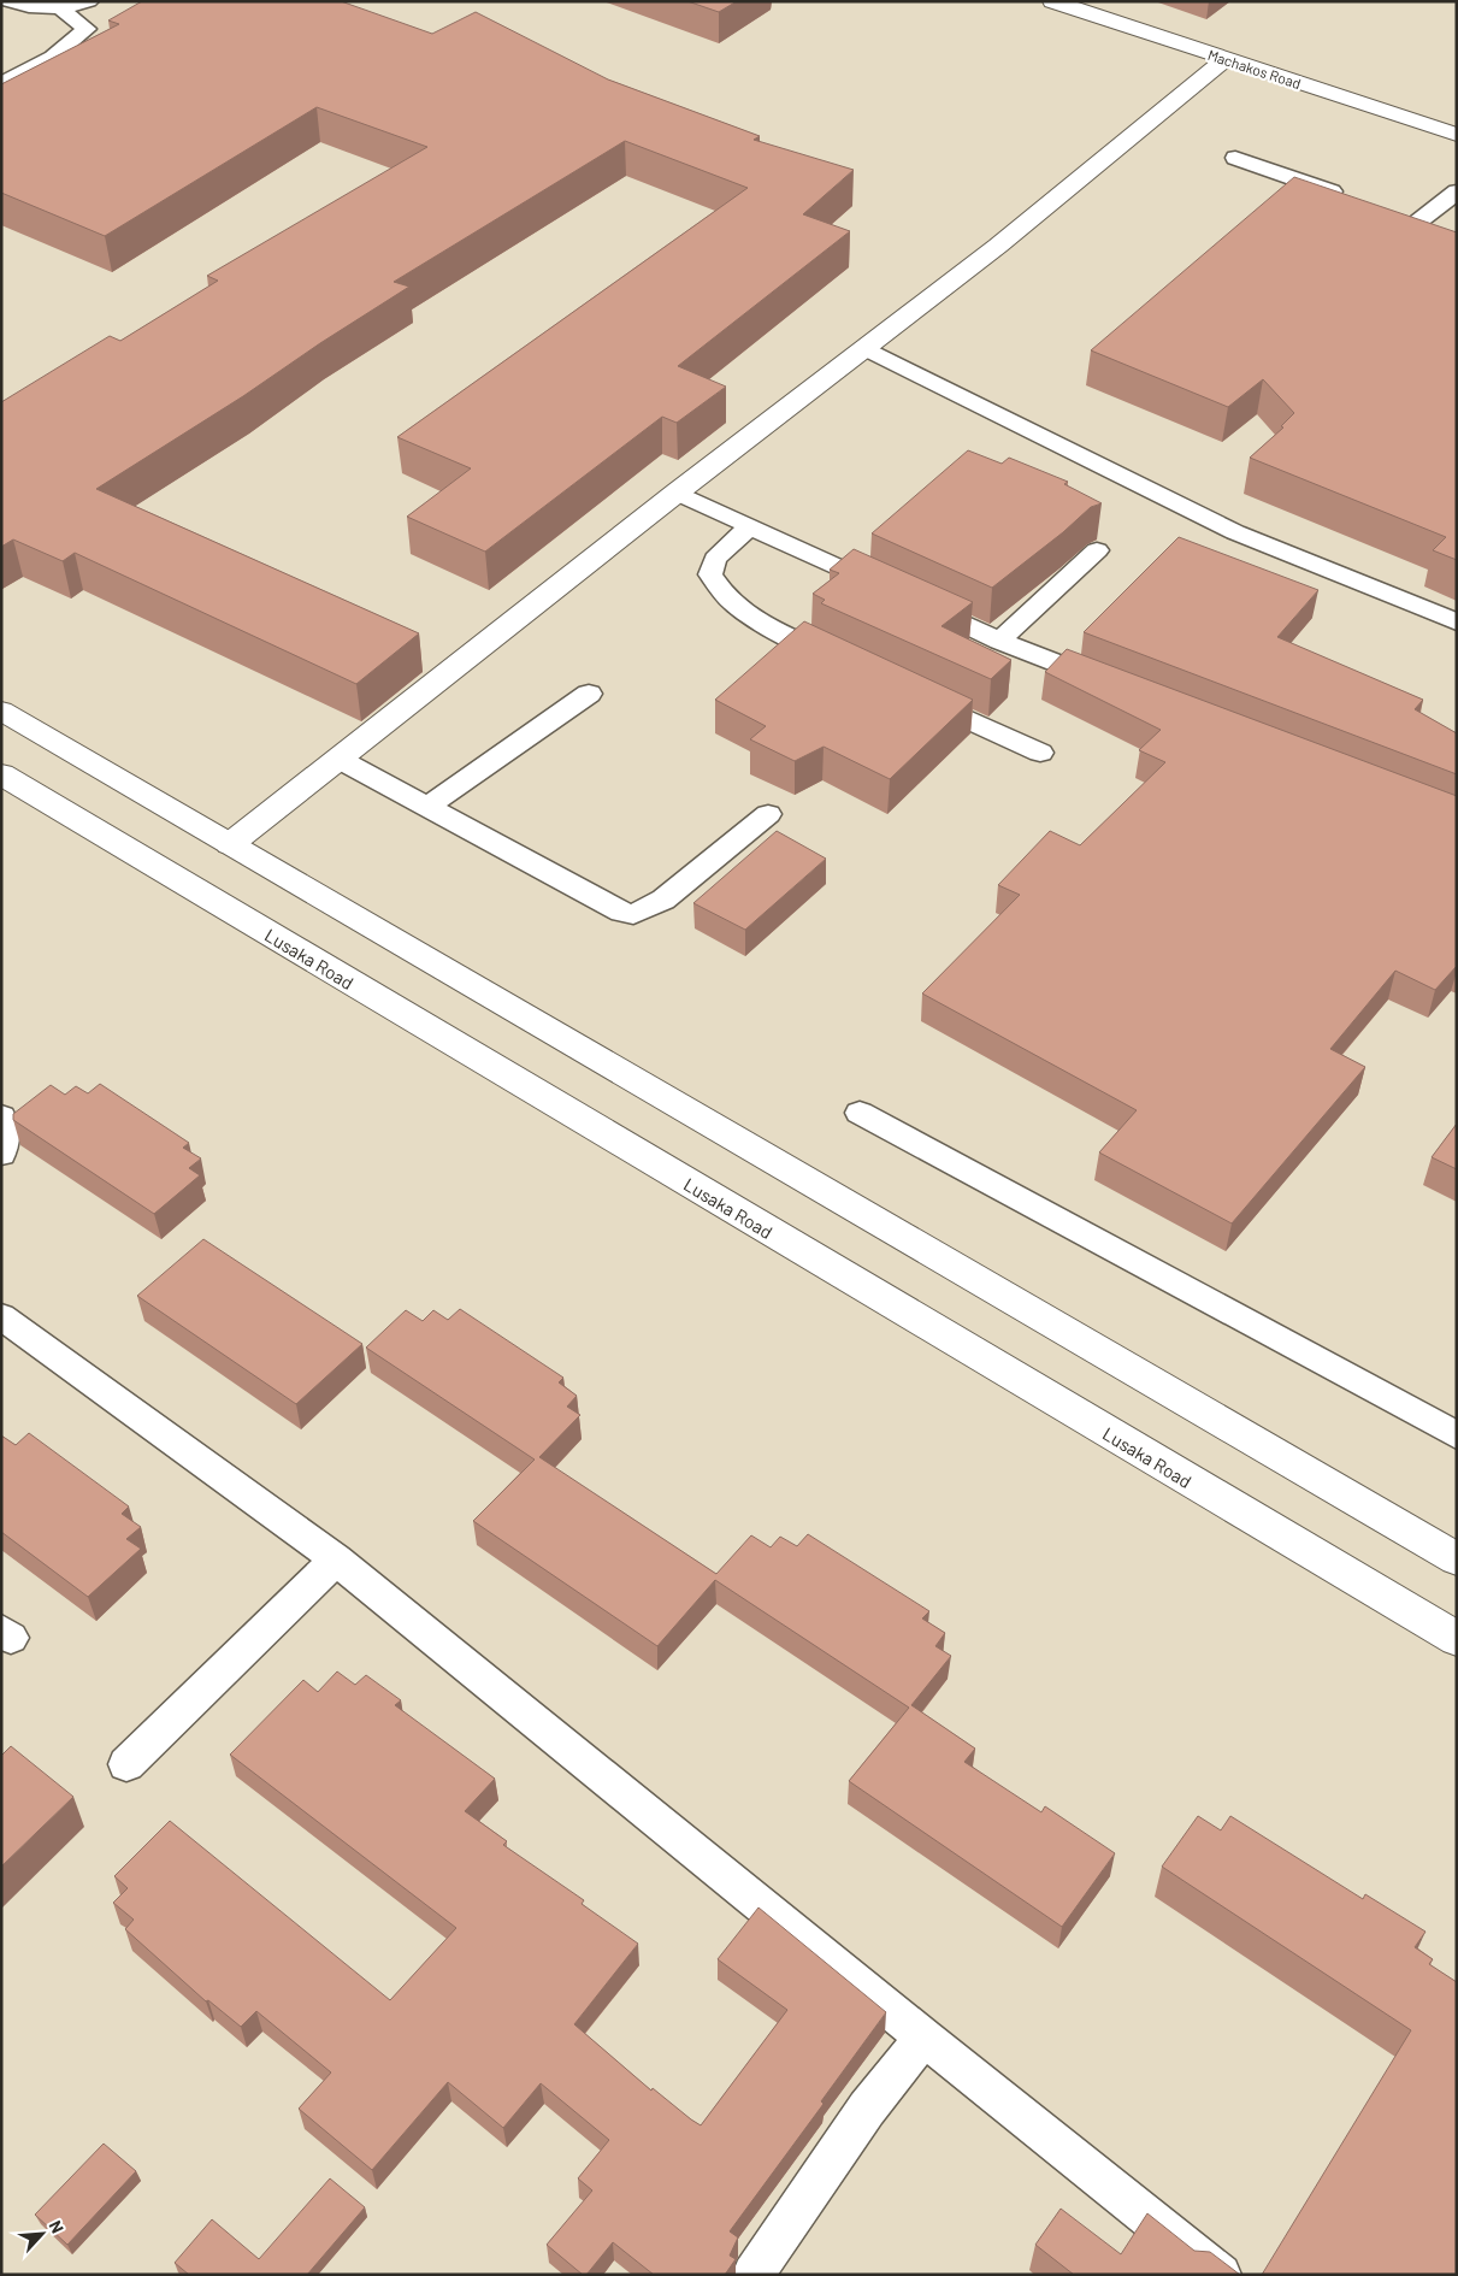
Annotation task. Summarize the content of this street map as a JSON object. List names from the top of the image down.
{
  "streets": {
    "main road": ["Machakos Road", "Lusaka Road"]
  },
  "north": "top right"
}
